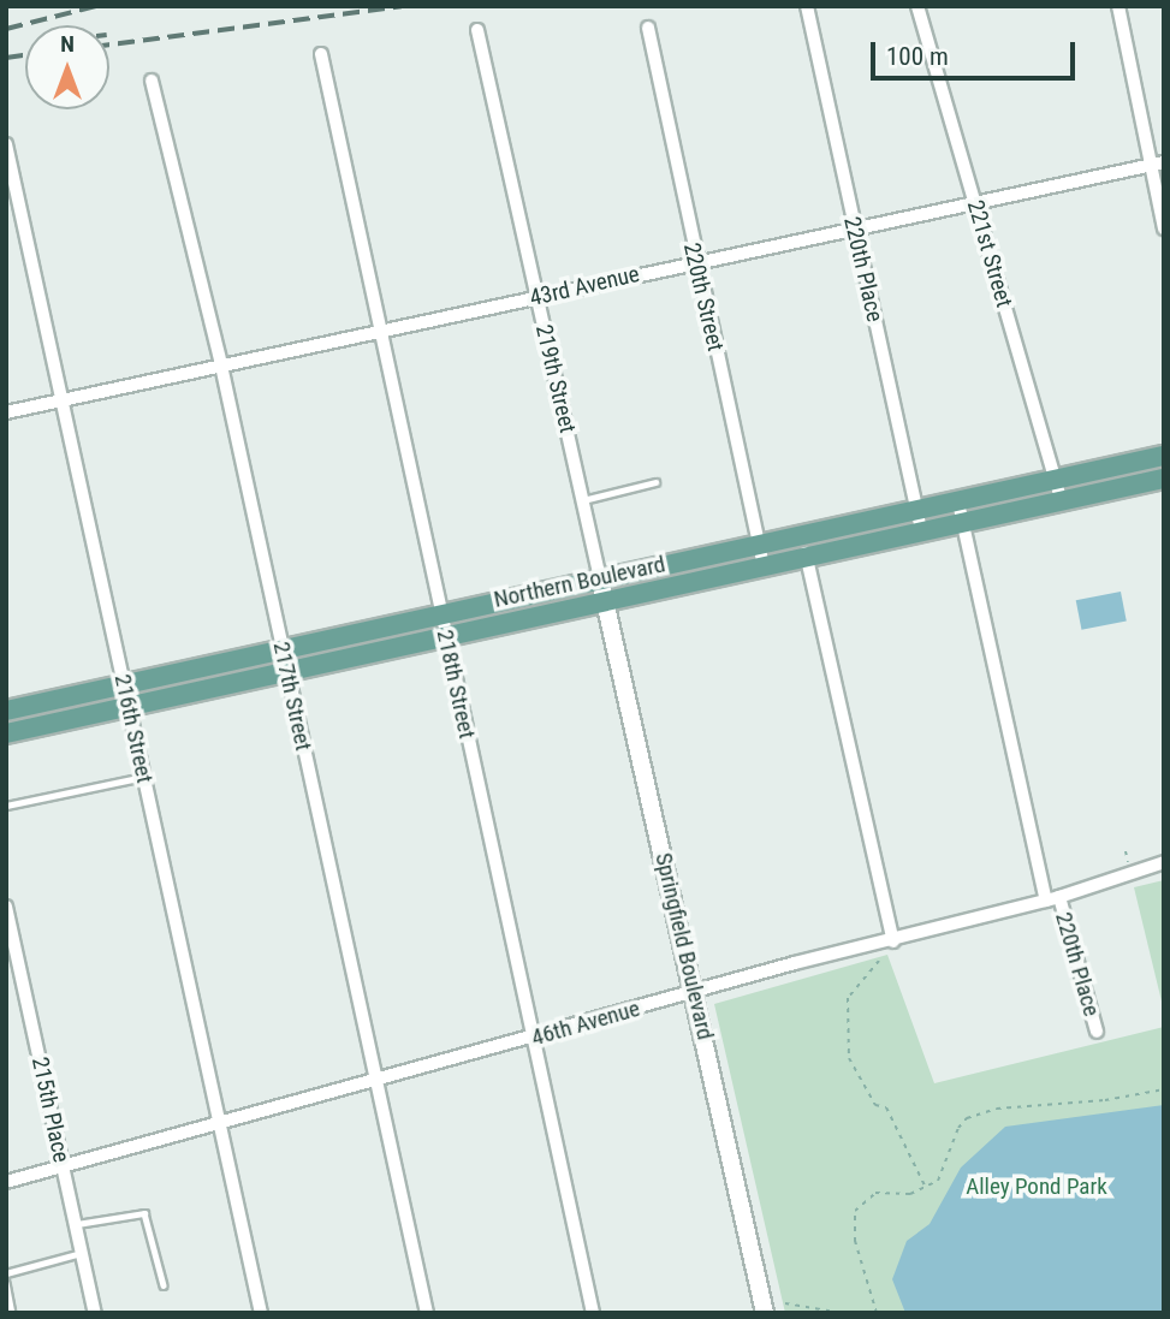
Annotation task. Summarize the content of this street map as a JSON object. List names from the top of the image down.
{
  "streets": {
    "main road": ["Northern Boulevard", "Springfield Boulevard"],
    "street": [
      "221st Street",
      "220th Place",
      "43rd Avenue",
      "220th Street",
      "219th Street",
      "218th Street",
      "217th Street",
      "216th Street",
      "46th Avenue",
      "215th Place"
    ]
  },
  "crossings": [
    ["221st Street", "43rd Avenue"],
    ["221st Street", "Northern Boulevard"],
    ["220th Place", "43rd Avenue"],
    ["220th Place", "Northern Boulevard"],
    ["220th Place", "46th Avenue"],
    ["43rd Avenue", "220th Street"],
    ["43rd Avenue", "219th Street"],
    ["43rd Avenue", "218th Street"],
    ["43rd Avenue", "217th Street"],
    ["43rd Avenue", "216th Street"],
    ["220th Street", "Northern Boulevard"],
    ["219th Street", "Northern Boulevard"],
    ["219th Street", "Springfield Boulevard"],
    ["Northern Boulevard", "218th Street"],
    ["Northern Boulevard", "217th Street"],
    ["Northern Boulevard", "216th Street"],
    ["Northern Boulevard", "Springfield Boulevard"],
    ["218th Street", "46th Avenue"],
    ["217th Street", "46th Avenue"],
    ["216th Street", "46th Avenue"],
    ["Springfield Boulevard", "46th Avenue"],
    ["46th Avenue", "215th Place"]
  ],
  "parks": ["Alley Pond Park"],
  "scale_bar": "100 m",
  "north": "top"
}
